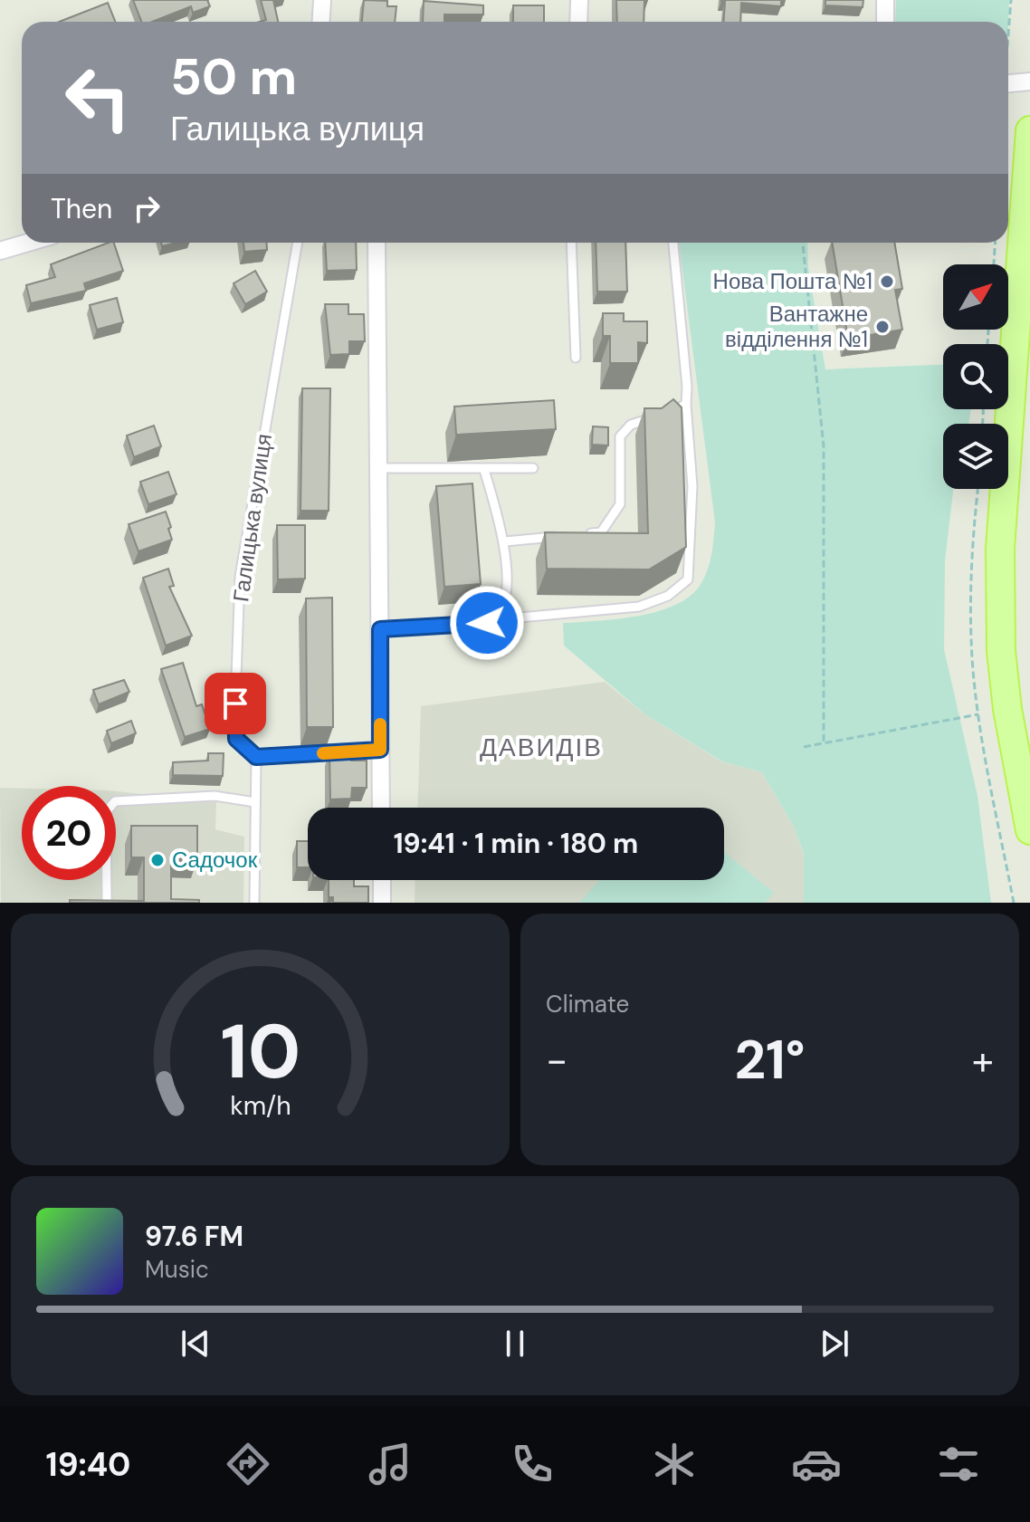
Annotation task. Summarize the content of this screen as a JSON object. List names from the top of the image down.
{
  "streets": {
    "lane": ["Галицька вулиця"]
  },
  "districts": ["ДАВИДІВ"],
  "places": ["Нова Пошта №1", "Вантажне відділення №1", "Садочок"],
  "north": "top right",
  "page": {
    "turn": ["50 m", "Галицька вулиця"],
    "then": "Then",
    "limit": "20",
    "trip": "19:41 · 1 min · 180 m",
    "tile": "Climate",
    "heat": ["−", "21°", "+"],
    "song": ["97.6 FM", "Music"],
    "tabs": "19:40",
    "gauge": ["10", "km/h"]
  }
}
